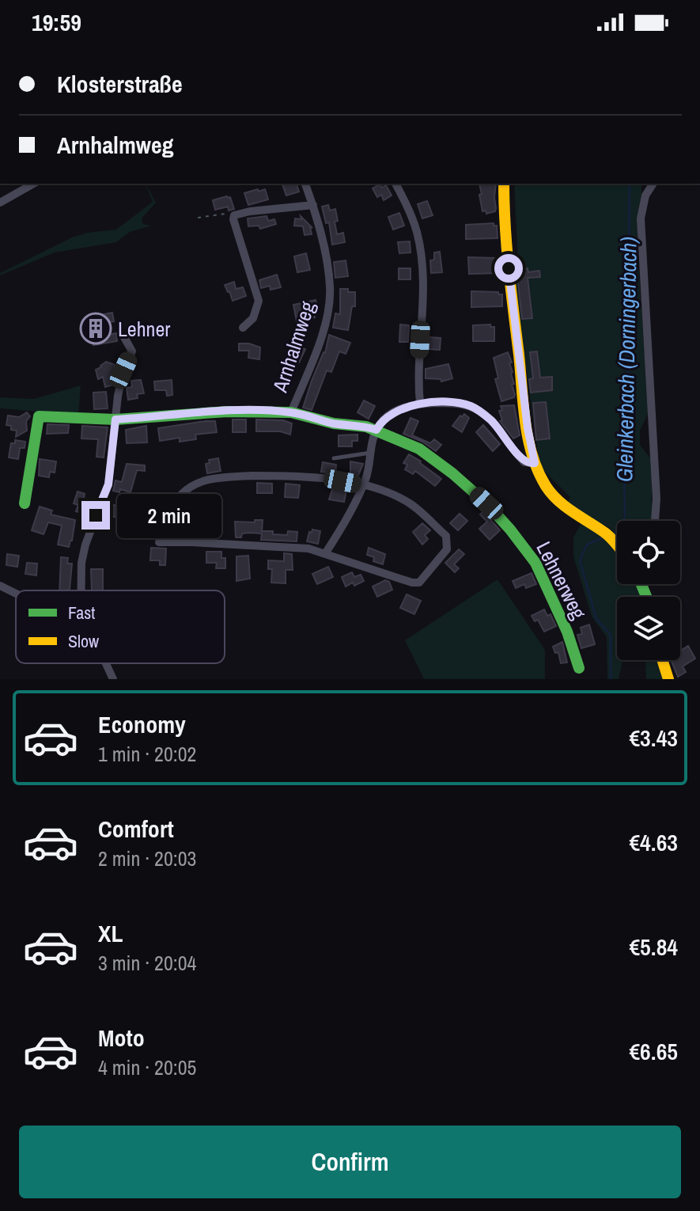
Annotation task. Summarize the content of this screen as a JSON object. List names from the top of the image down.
{
  "streets": {
    "street": ["Arnhalmweg", "Lehnerweg"]
  },
  "crossings": [
    ["Arnhalmweg", "Lehnerweg"]
  ],
  "water": ["Gleinkerbach (Dorningerbach)"],
  "places": {
    "building": ["Lehner"]
  },
  "legend": ["Fast", "Slow"],
  "page": {
    "status": "19:59",
    "banner": ["Klosterstraße", "Arnhalmweg"],
    "bubble": "2 min",
    "list": [
      {
        "name": "Economy",
        "note": "1 min · 20:02",
        "value": "€3.43"
      },
      {
        "name": "Comfort",
        "note": "2 min · 20:03",
        "value": "€4.63"
      },
      {
        "name": "XL",
        "note": "3 min · 20:04",
        "value": "€5.84"
      },
      {
        "name": "Moto",
        "note": "4 min · 20:05",
        "value": "€6.65"
      }
    ],
    "buttons": "Confirm"
  }
}
